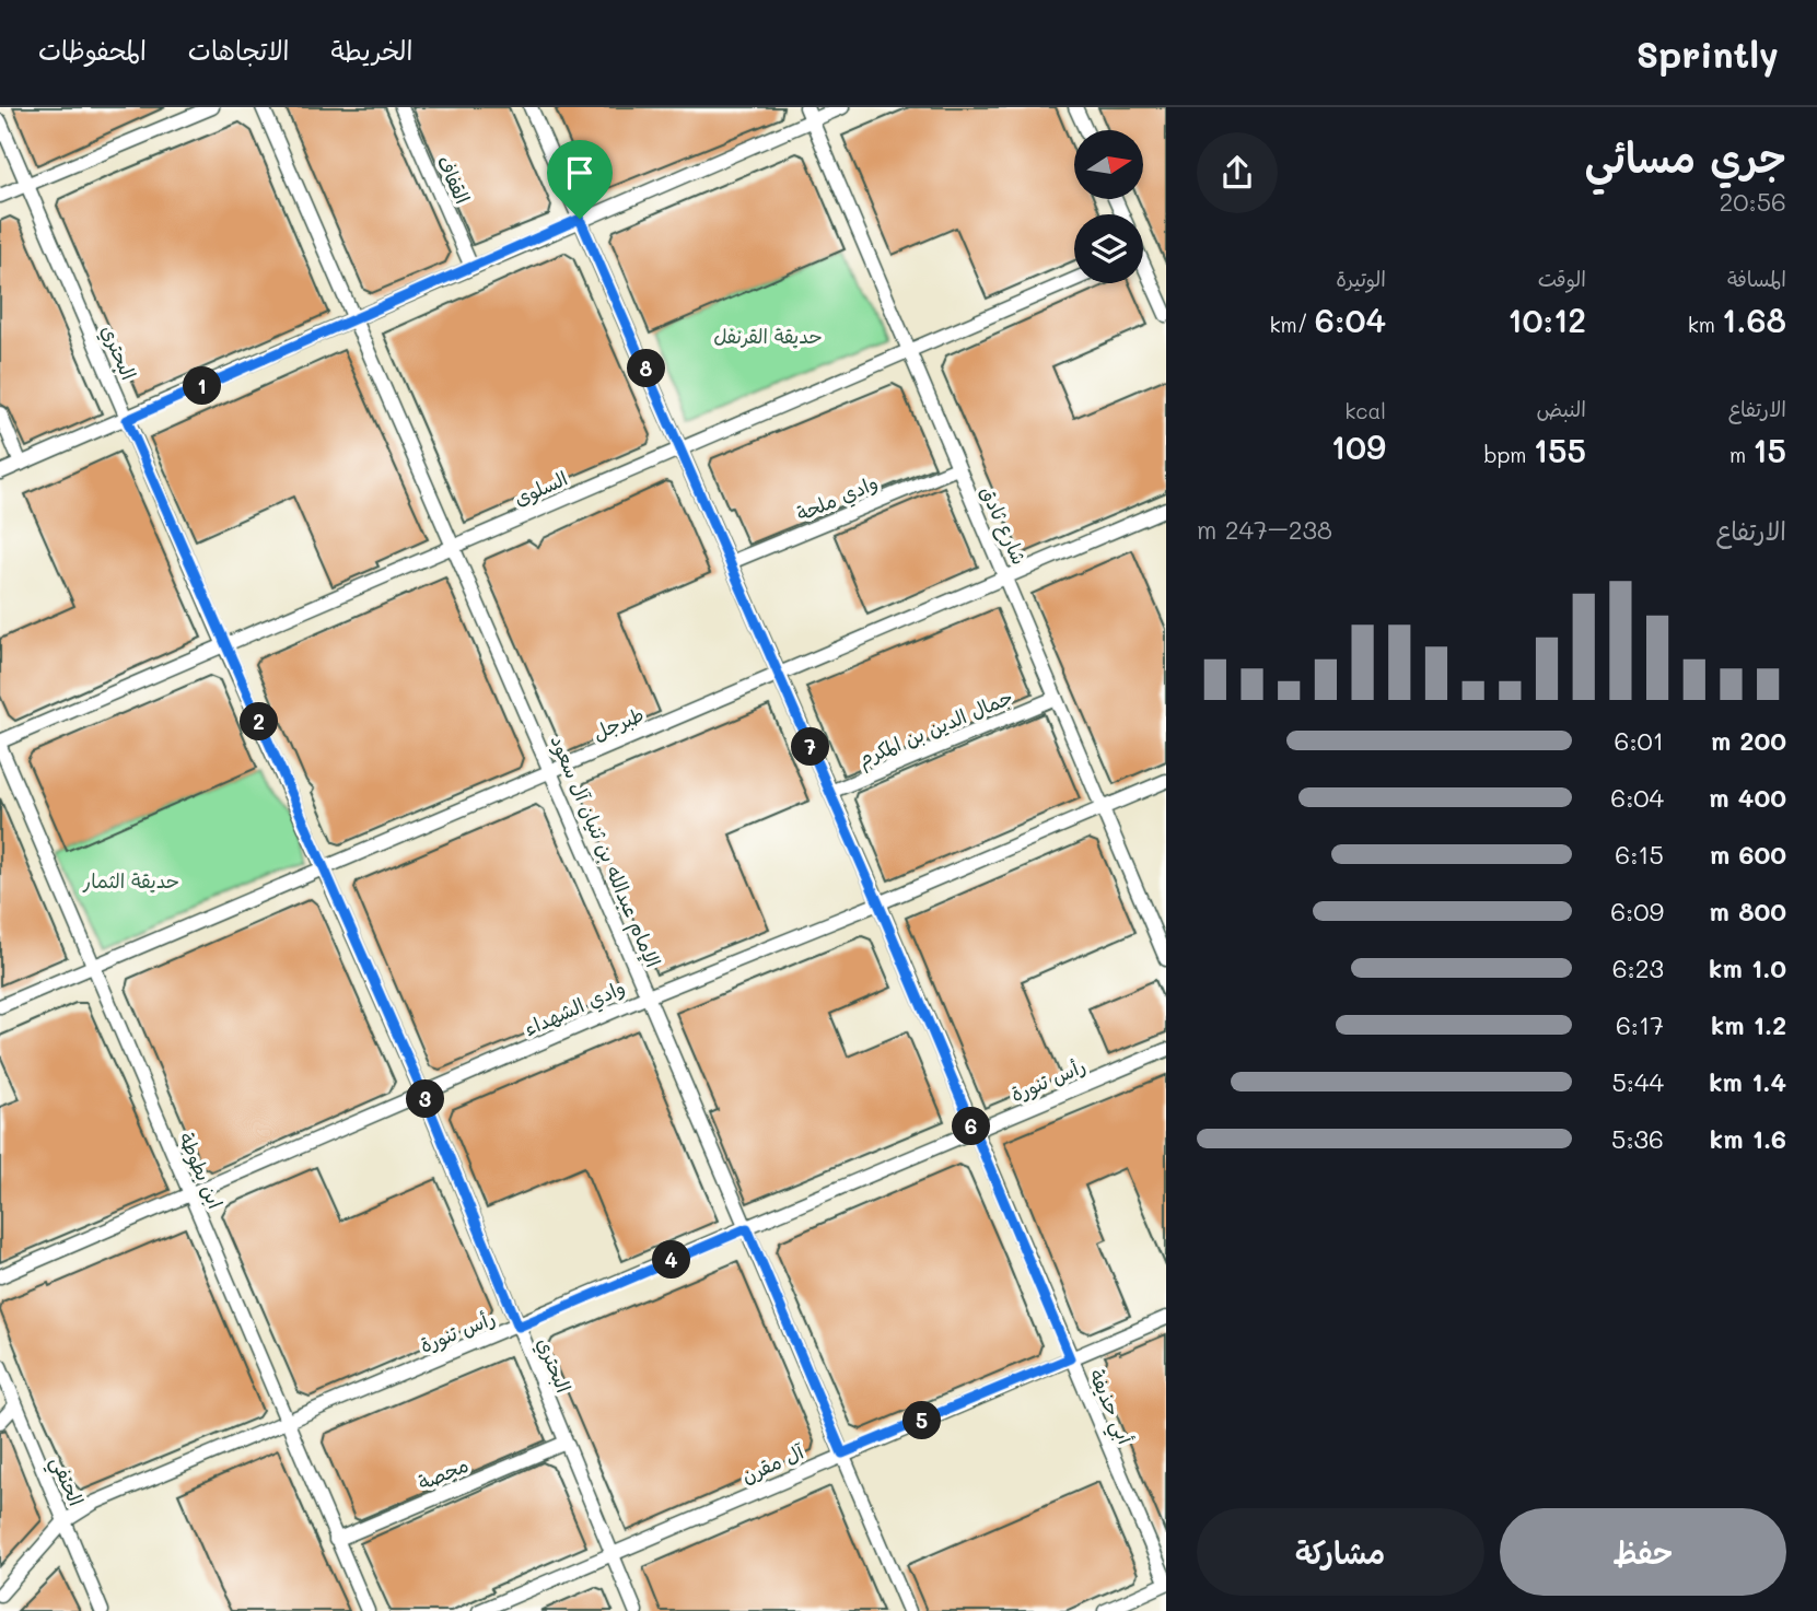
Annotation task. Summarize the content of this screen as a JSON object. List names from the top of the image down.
{
  "streets": {
    "street": [
      "القفاف",
      "البحتري",
      "السلوى",
      "وادي ملحة",
      "شارع ثادق",
      "طبرجل",
      "جمال الدين بن المكرم",
      "الإمام عبدالله بن ثنيان آل سعود",
      "وادي الشهداء",
      "رأس تنورة",
      "ابن بطوطة",
      "أبي حذيفة",
      "آل مقرن",
      "مجصة",
      "الحنفي"
    ]
  },
  "crossings": [
    ["البحتري", "السلوى"],
    ["البحتري", "طبرجل"],
    ["البحتري", "وادي الشهداء"],
    ["البحتري", "رأس تنورة"],
    ["البحتري", "آل مقرن"],
    ["البحتري", "مجصة"],
    ["السلوى", "شارع ثادق"],
    ["السلوى", "الإمام عبدالله بن ثنيان آل سعود"],
    ["السلوى", "ابن بطوطة"],
    ["السلوى", "أبي حذيفة"],
    ["وادي ملحة", "شارع ثادق"],
    ["وادي ملحة", "أبي حذيفة"],
    ["شارع ثادق", "طبرجل"],
    ["شارع ثادق", "جمال الدين بن المكرم"],
    ["شارع ثادق", "وادي الشهداء"],
    ["طبرجل", "الإمام عبدالله بن ثنيان آل سعود"],
    ["طبرجل", "ابن بطوطة"],
    ["طبرجل", "أبي حذيفة"],
    ["جمال الدين بن المكرم", "أبي حذيفة"],
    ["الإمام عبدالله بن ثنيان آل سعود", "وادي الشهداء"],
    ["الإمام عبدالله بن ثنيان آل سعود", "رأس تنورة"],
    ["الإمام عبدالله بن ثنيان آل سعود", "آل مقرن"],
    ["وادي الشهداء", "ابن بطوطة"],
    ["وادي الشهداء", "أبي حذيفة"],
    ["رأس تنورة", "ابن بطوطة"],
    ["رأس تنورة", "أبي حذيفة"],
    ["رأس تنورة", "الحنفي"],
    ["ابن بطوطة", "مجصة"],
    ["أبي حذيفة", "آل مقرن"]
  ],
  "parks": ["حديقة القرنفل", "حديقة الثمار"],
  "north": "right",
  "page": {
    "header": "Sprintly",
    "nav": ["الخريطة", "الاتجاهات", "المحفوظات"],
    "heading": ["جري مسائي", "20:56"],
    "stats": [
      ["المسافة", "1.68 km"],
      ["الوقت", "10:12"],
      ["الوتيرة", "6:04 /km"],
      ["الارتفاع", "15 m"],
      ["النبض", "155 bpm"],
      ["kcal", "109"]
    ],
    "pins": [
      "8",
      "1",
      "2",
      "7",
      "3",
      "6",
      "4",
      "5"
    ],
    "chart": ["الارتفاع", "238–247 m"],
    "list": [
      {
        "name": "200 m",
        "note": "6:01"
      },
      {
        "name": "400 m",
        "note": "6:04"
      },
      {
        "name": "600 m",
        "note": "6:15"
      },
      {
        "name": "800 m",
        "note": "6:09"
      },
      {
        "name": "1.0 km",
        "note": "6:23"
      },
      {
        "name": "1.2 km",
        "note": "6:17"
      },
      {
        "name": "1.4 km",
        "note": "5:44"
      },
      {
        "name": "1.6 km",
        "note": "5:36"
      }
    ],
    "buttons": ["حفظ", "مشاركة"]
  }
}
